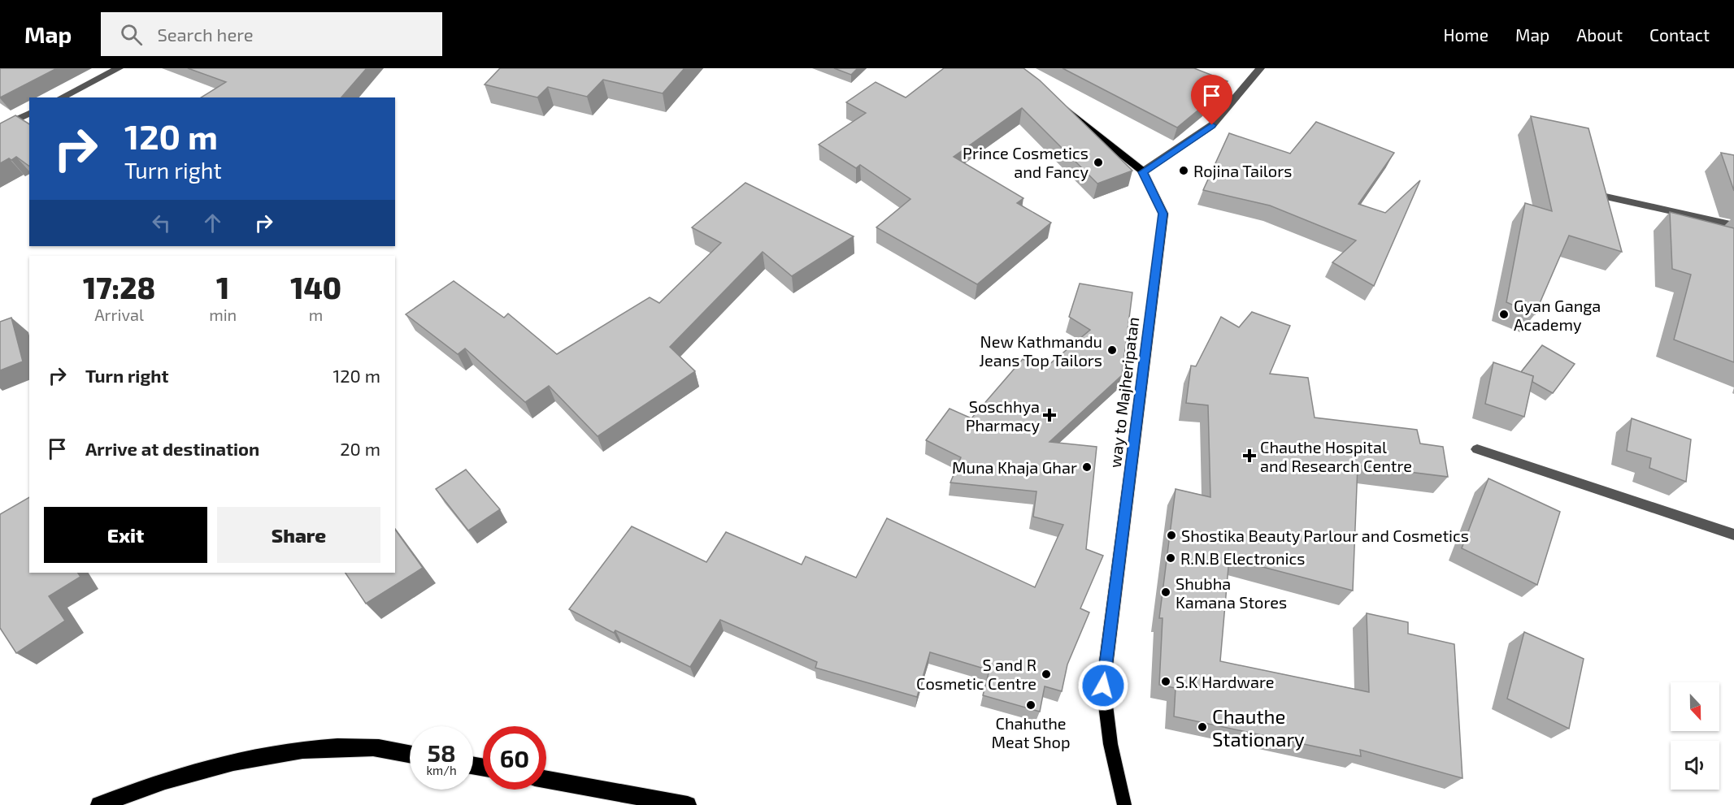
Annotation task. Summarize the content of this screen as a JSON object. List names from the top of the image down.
{
  "streets": {
    "main road": ["way to Majheripatan"]
  },
  "places": {
    "other": [
      "Prince Cosmetics and Fancy",
      "Rojina Tailors",
      "Gyan Ganga Academy",
      "New Kathmandu Jeans Top Tailors",
      "Muna Khaja Ghar",
      "Shostika Beauty Parlour and Cosmetics",
      "R.N.B Electronics",
      "Shubha Kamana Stores",
      "S and R Cosmetic Centre",
      "S.K Hardware",
      "Chahuthe Meat Shop",
      "Chauthe Stationary"
    ],
    "health": ["Soschhya Pharmacy", "Chauthe Hospital and Research Centre"]
  },
  "north": "bottom",
  "page": {
    "header": "Map",
    "search": "Search here",
    "nav": [
      "Home",
      "Map",
      "About",
      "Contact"
    ],
    "turn": ["120 m", "Turn right"],
    "eta": [
      "17:28",
      "Arrival",
      "1",
      "min",
      "140",
      "m"
    ],
    "list": [
      {
        "name": "Turn right",
        "value": "120 m"
      },
      {
        "name": "Arrive at destination",
        "value": "20 m"
      }
    ],
    "buttons": ["Exit", "Share"],
    "speed": "58 km/h",
    "limit": "60"
  }
}
